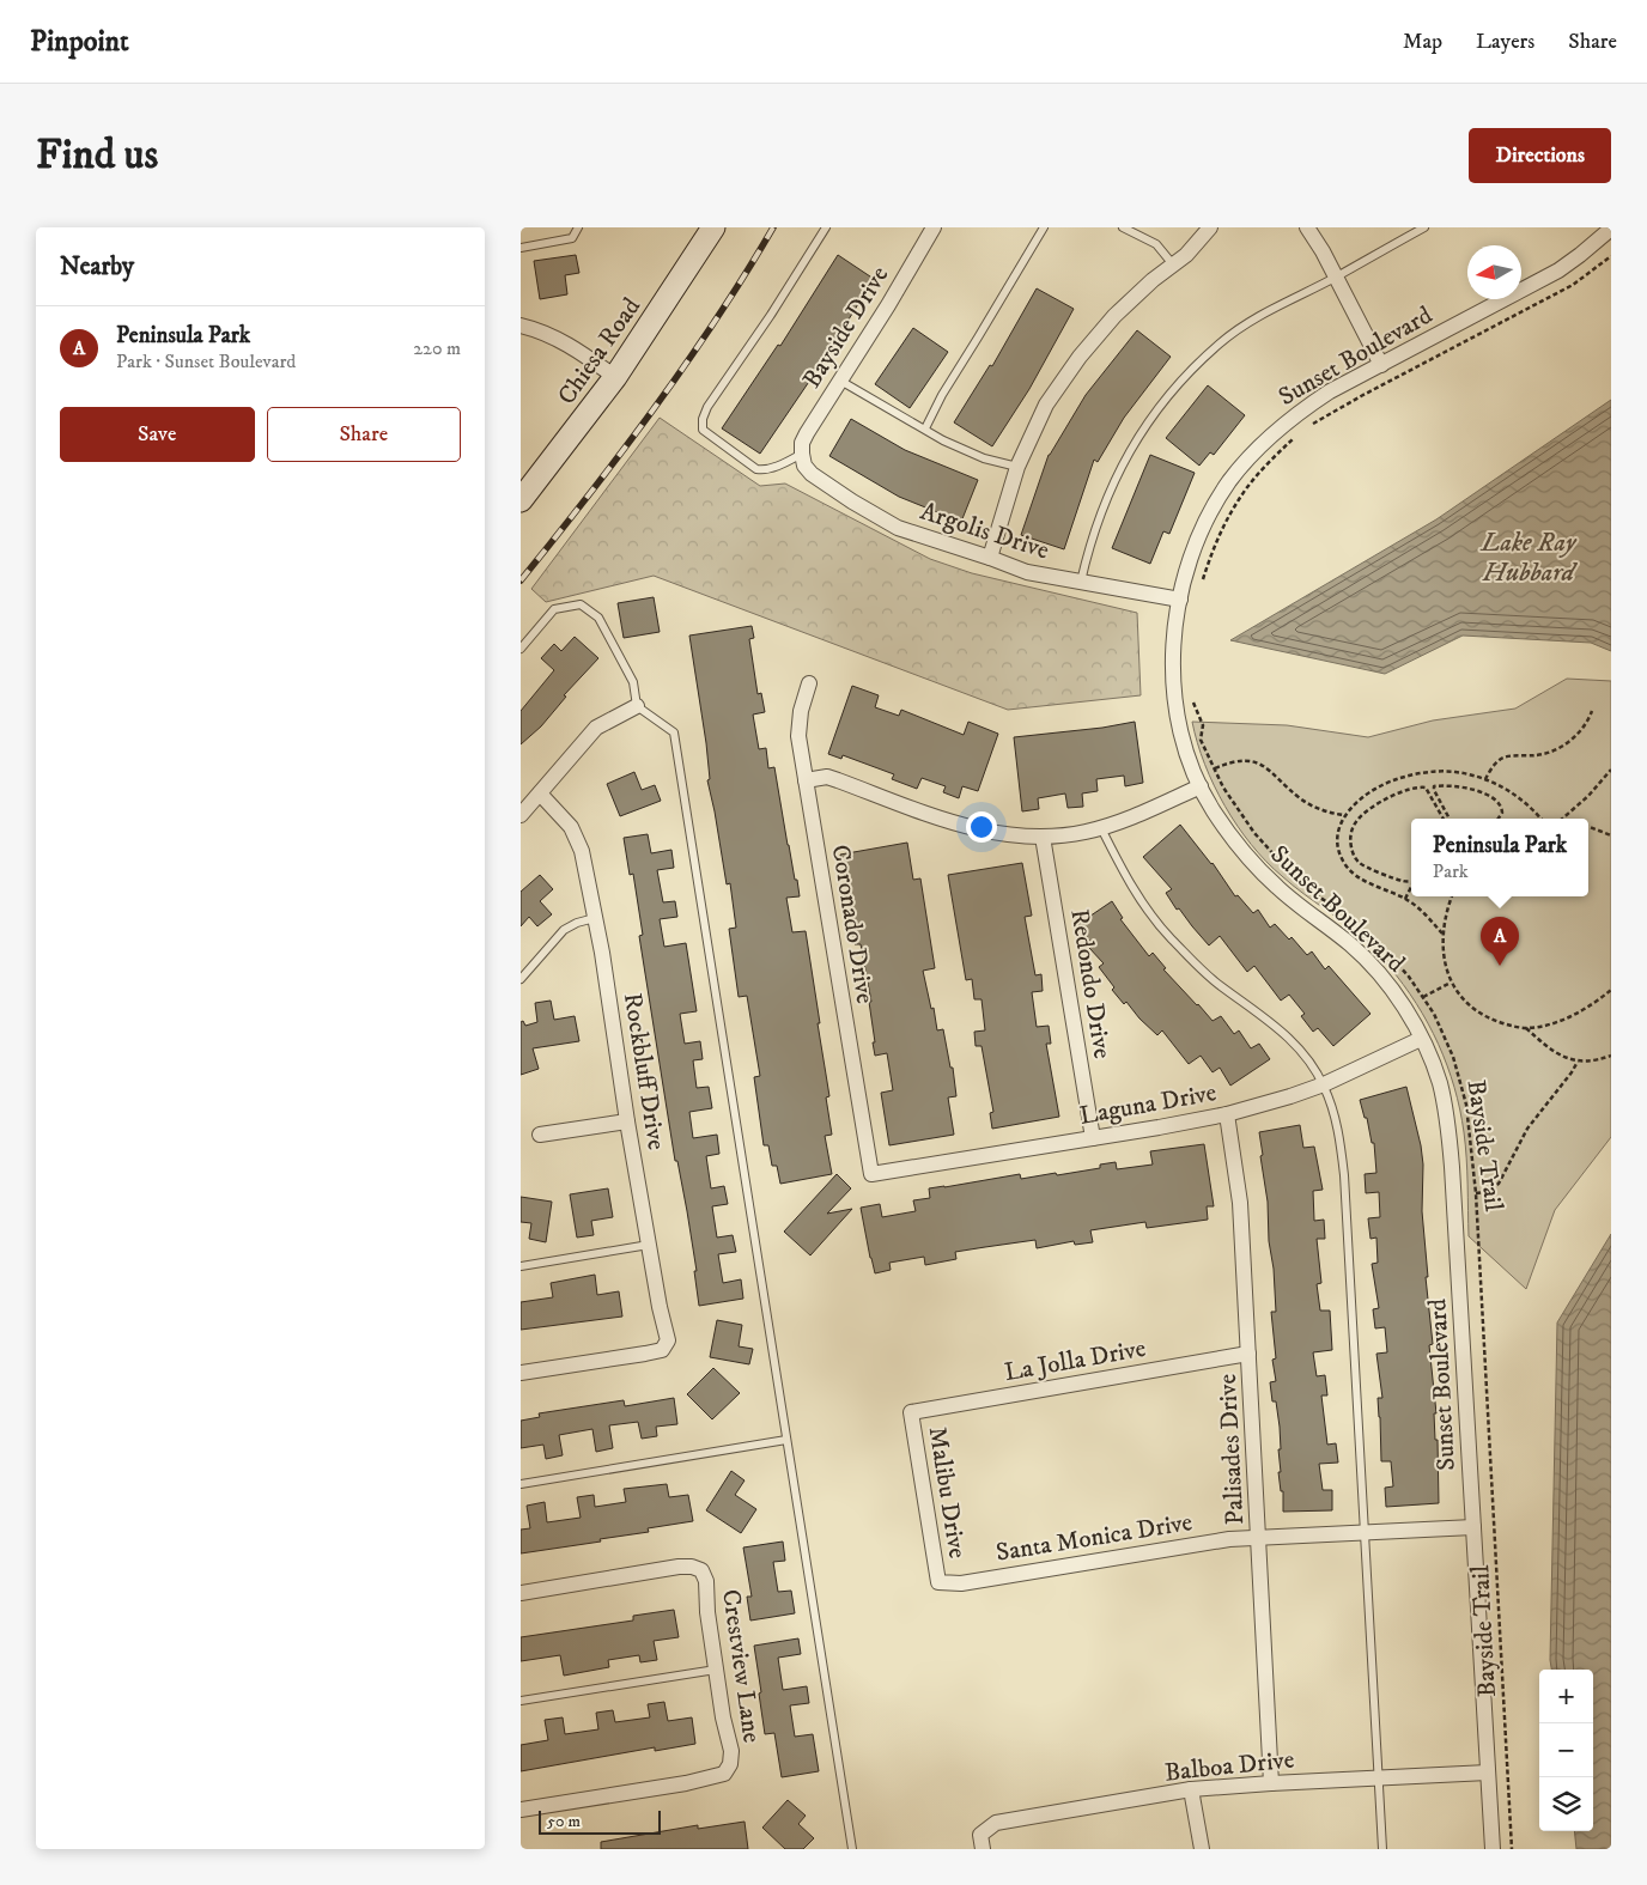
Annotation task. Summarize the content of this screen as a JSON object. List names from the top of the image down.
{
  "streets": {
    "main road": ["Chiesa Road"],
    "street": [
      "Bayside Drive",
      "Sunset Boulevard",
      "Argolis Drive",
      "Coronado Drive",
      "Redondo Drive",
      "Rockbluff Drive",
      "Laguna Drive",
      "La Jolla Drive",
      "Palisades Drive",
      "Malibu Drive",
      "Santa Monica Drive",
      "Crestview Lane",
      "Balboa Drive"
    ],
    "path": ["Bayside Trail"]
  },
  "crossings": [
    ["Bayside Drive", "Argolis Drive"],
    ["Sunset Boulevard", "Argolis Drive"],
    ["Sunset Boulevard", "Laguna Drive"],
    ["Sunset Boulevard", "Santa Monica Drive"],
    ["Sunset Boulevard", "Balboa Drive"],
    ["Coronado Drive", "Laguna Drive"],
    ["Redondo Drive", "Laguna Drive"],
    ["Laguna Drive", "Palisades Drive"],
    ["La Jolla Drive", "Palisades Drive"],
    ["La Jolla Drive", "Malibu Drive"],
    ["Palisades Drive", "Santa Monica Drive"],
    ["Palisades Drive", "Balboa Drive"],
    ["Malibu Drive", "Santa Monica Drive"]
  ],
  "water": ["Lake Ray Hubbard"],
  "scale_bar": "50 m",
  "north": "left",
  "page": {
    "header": "Pinpoint",
    "nav": ["Map", "Layers", "Share"],
    "buttons": [
      "Directions",
      ["Save", "Share"]
    ],
    "title": "Find us",
    "heading": "Nearby",
    "list": [
      {
        "mark": "A",
        "name": "Peninsula Park",
        "note": "Park · Sunset Boulevard",
        "value": "220 m"
      }
    ],
    "popup": ["Peninsula Park", "Park"],
    "pins": "A",
    "map_buttons": ["+", "−"],
    "scale": "50 m"
  }
}
